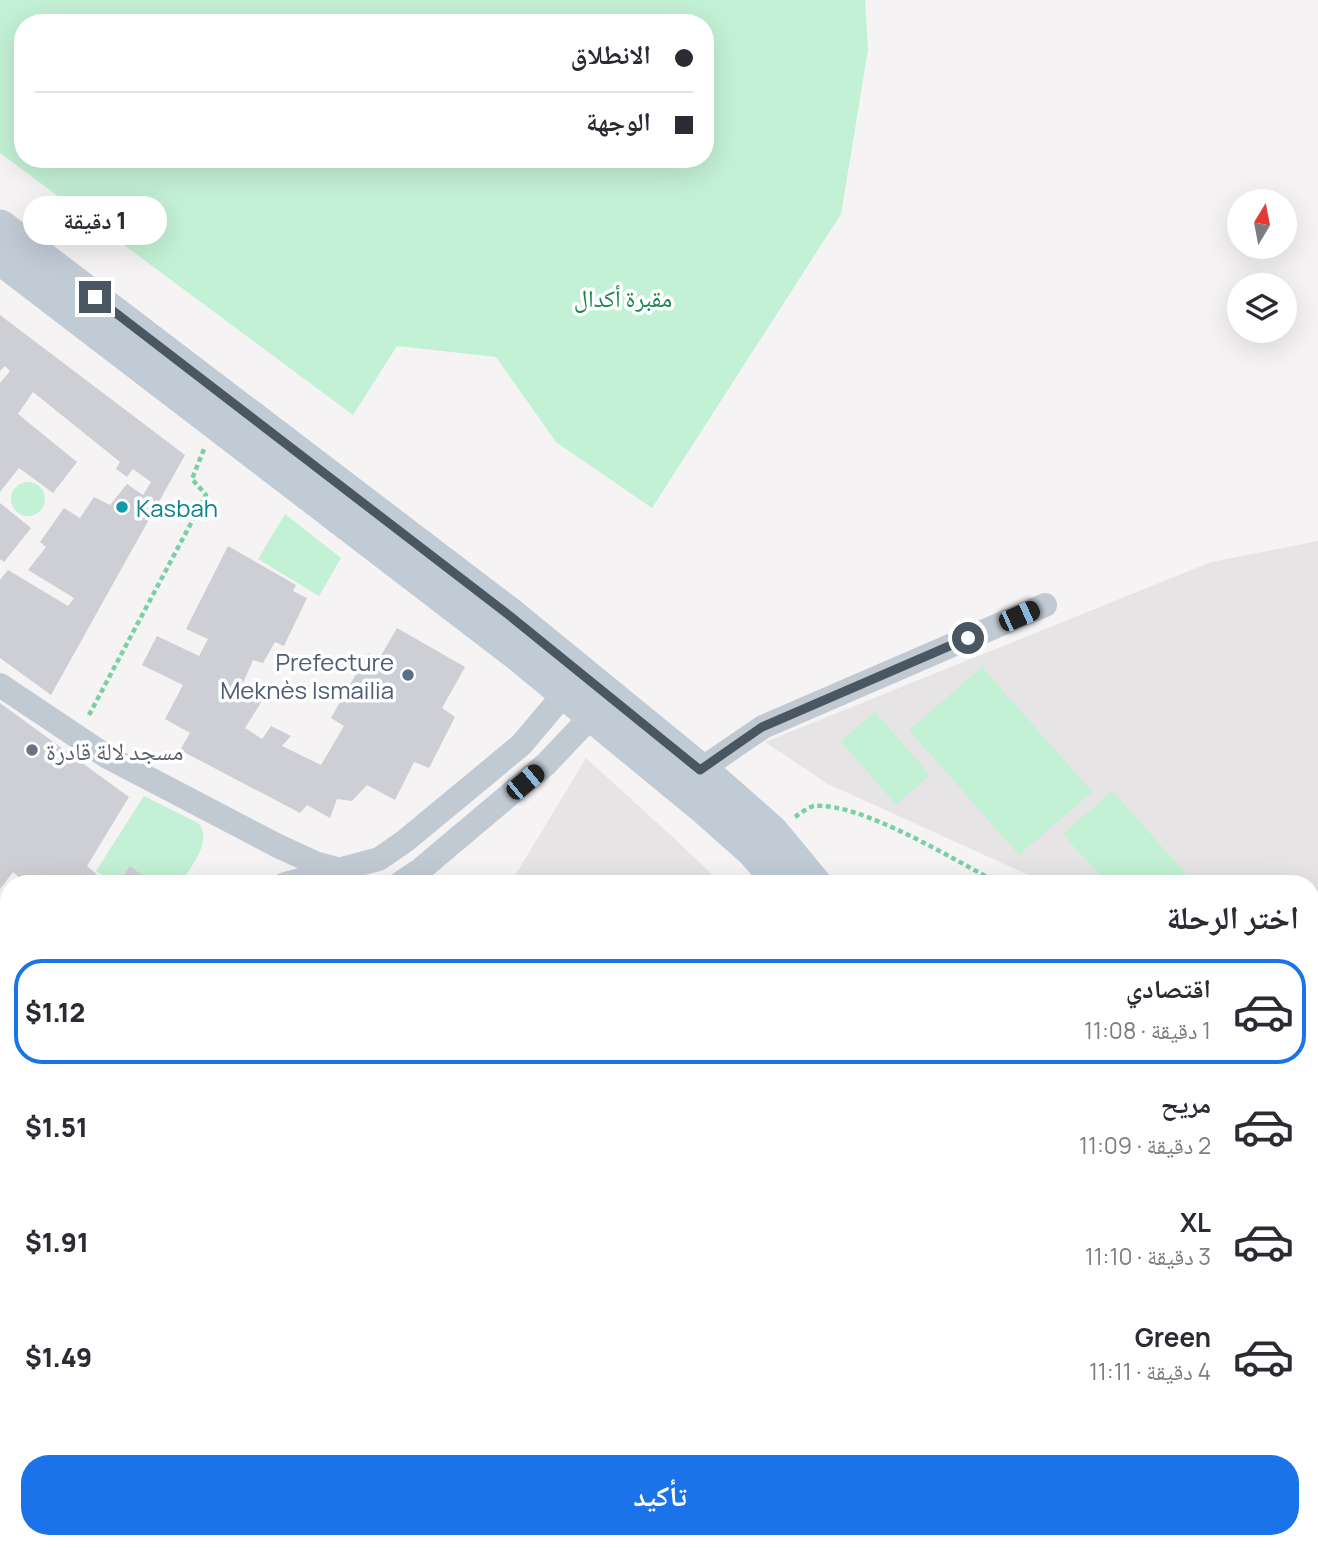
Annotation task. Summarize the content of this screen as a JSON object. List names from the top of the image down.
{
  "parks": ["مقبرة أكدال"],
  "places": ["Kasbah", "Prefecture Meknès Ismailia", "مسجد لالة قادرة"],
  "north": "top",
  "page": {
    "banner": ["الانطلاق", "الوجهة"],
    "bubble": "1 دقيقة",
    "heading": "اختر الرحلة",
    "list": [
      {
        "name": "اقتصادي",
        "note": "1 دقيقة · 11:08",
        "value": "$1.12"
      },
      {
        "name": "مريح",
        "note": "2 دقيقة · 11:09",
        "value": "$1.51"
      },
      {
        "name": "XL",
        "note": "3 دقيقة · 11:10",
        "value": "$1.91"
      },
      {
        "name": "Green",
        "note": "4 دقيقة · 11:11",
        "value": "$1.49"
      }
    ],
    "buttons": "تأكيد"
  }
}
